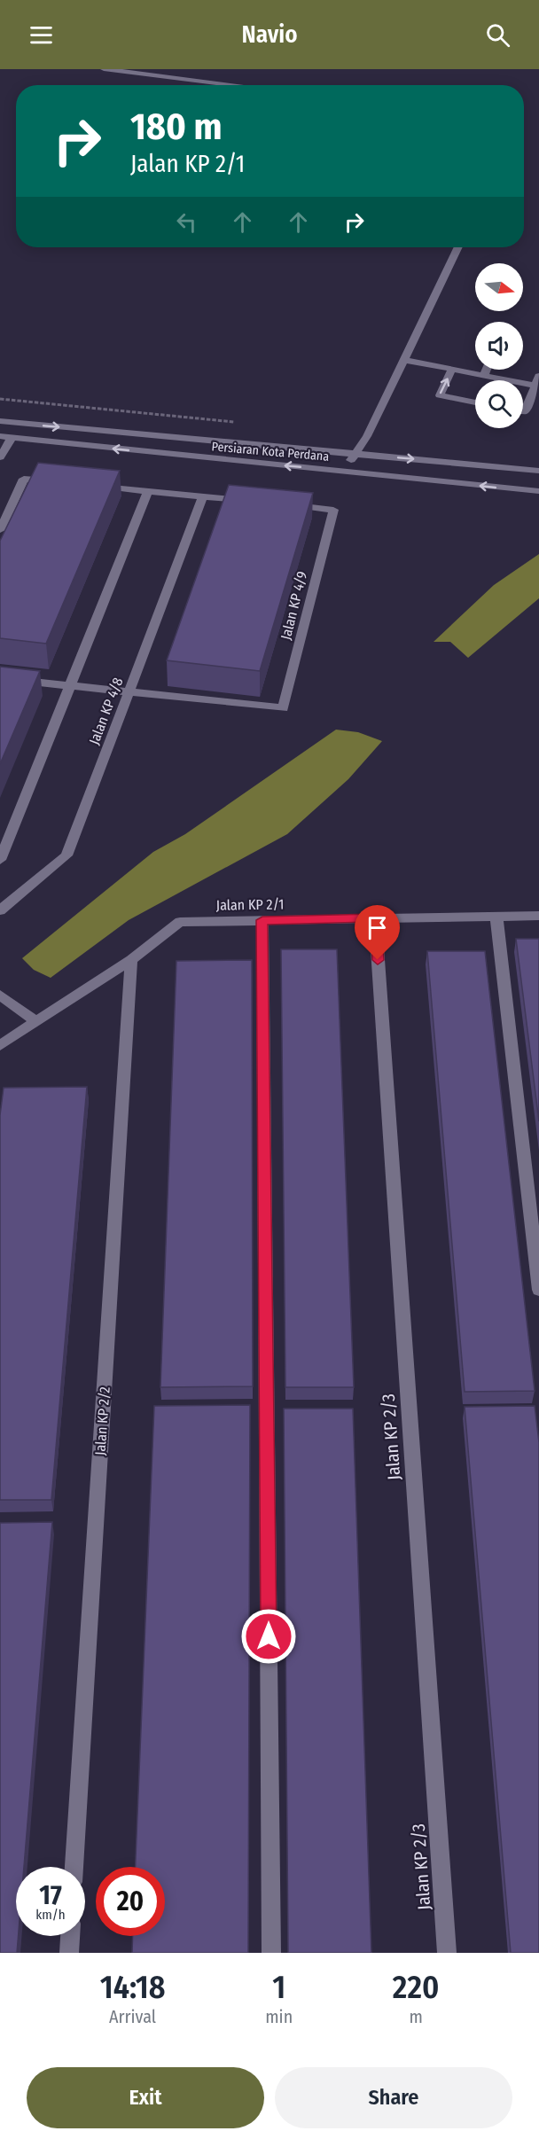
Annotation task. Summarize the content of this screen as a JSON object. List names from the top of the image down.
{
  "streets": {
    "street": [
      "Persiaran Kota Perdana",
      "Jalan KP 4/9",
      "Jalan KP 4/8",
      "Jalan KP 2/1",
      "Jalan KP 2/2",
      "Jalan KP 2/3"
    ]
  },
  "crossings": [
    ["Jalan KP 4/9", "Jalan KP 4/8"],
    ["Jalan KP 2/1", "Jalan KP 2/2"],
    ["Jalan KP 2/1", "Jalan KP 2/3"]
  ],
  "north": "right",
  "page": {
    "header": "Navio",
    "turn": ["180 m", "Jalan KP 2/1"],
    "speed": "17 km/h",
    "limit": "20",
    "eta": [
      "14:18",
      "Arrival",
      "1",
      "min",
      "220",
      "m"
    ],
    "buttons": ["Exit", "Share"]
  }
}
